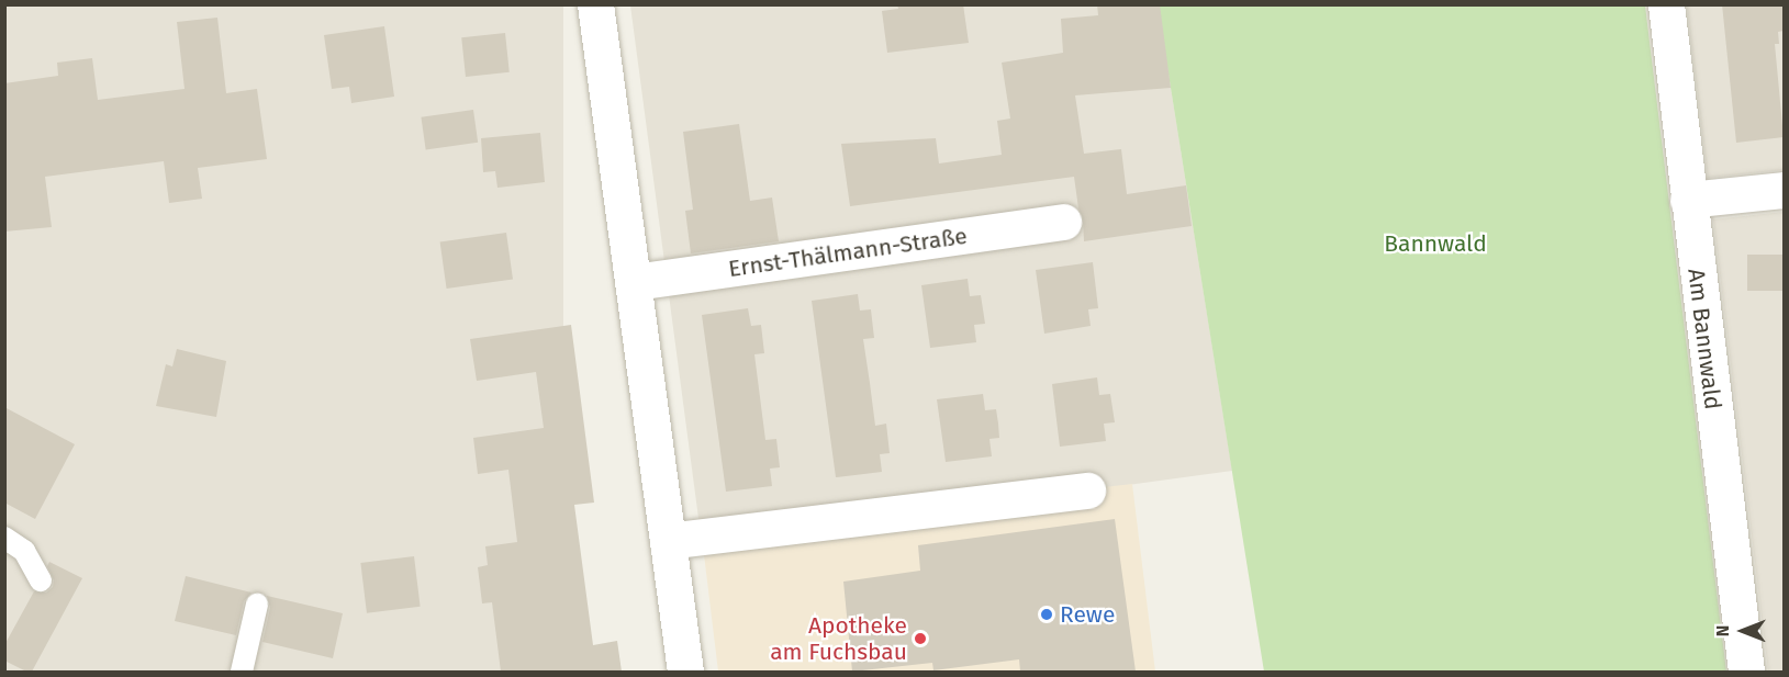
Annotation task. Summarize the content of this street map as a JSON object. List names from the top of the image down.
{
  "streets": {
    "street": ["Ernst-Thälmann-Straße", "Am Bannwald"]
  },
  "parks": ["Bannwald"],
  "places": ["Rewe", "Apotheke am Fuchsbau"],
  "north": "left"
}
